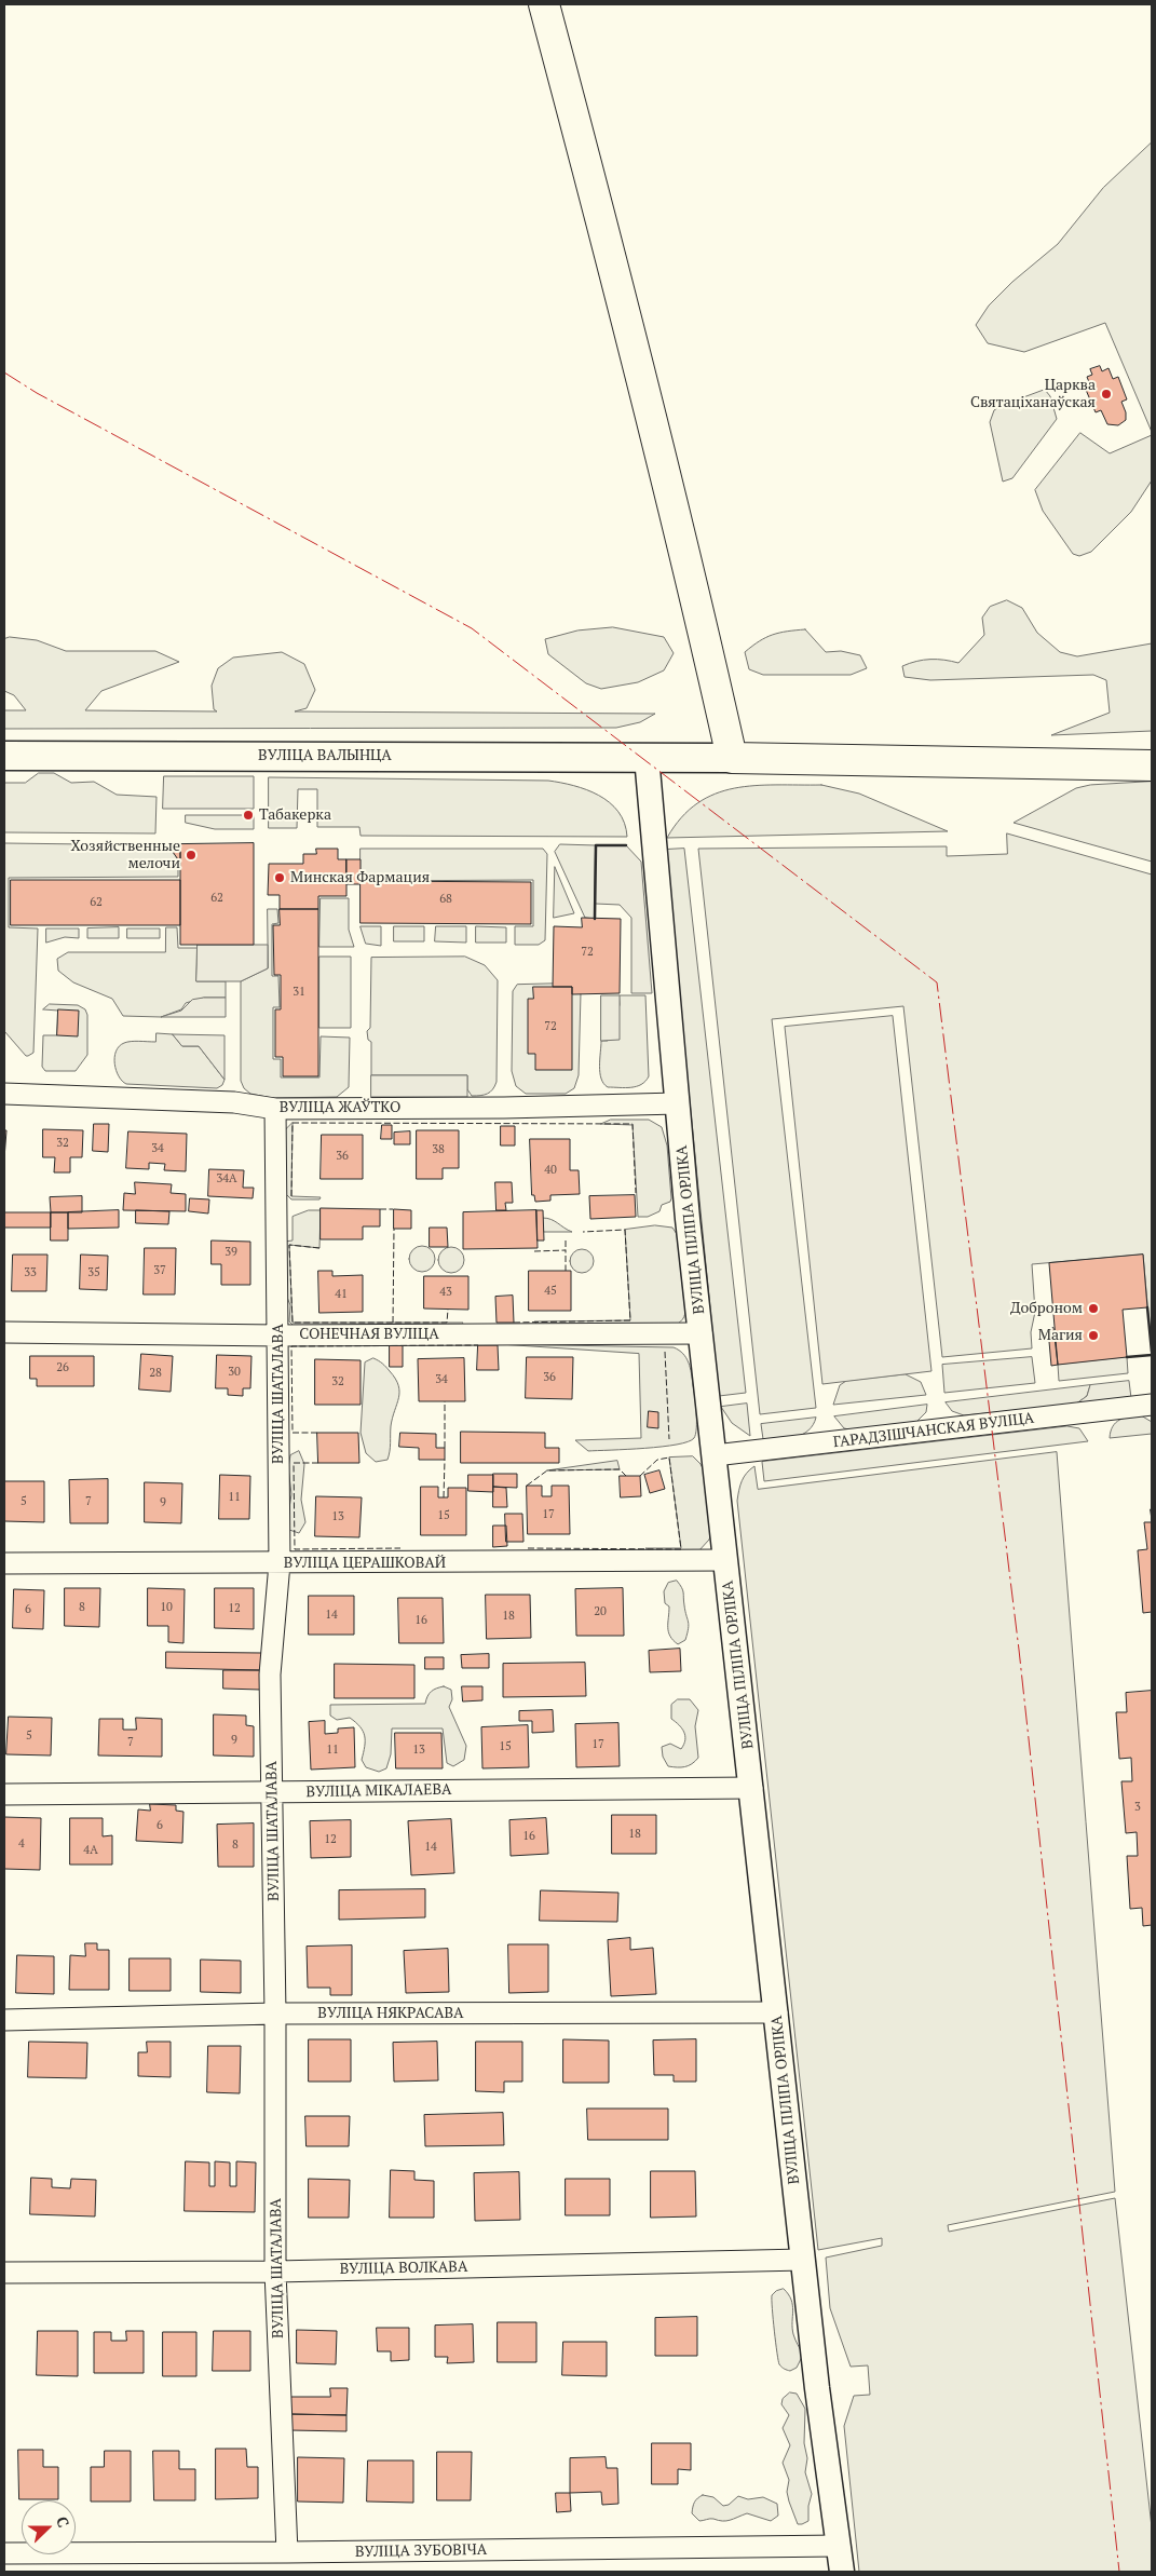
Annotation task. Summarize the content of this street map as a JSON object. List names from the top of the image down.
{
  "streets": {
    "main road": ["ВУЛІЦА ВАЛЫНЦА"],
    "street": [
      "ВУЛІЦА ЖАЎТКО",
      "ВУЛІЦА ПІЛІПА ОРЛІКА",
      "СОНЕЧНАЯ ВУЛІЦА",
      "ВУЛІЦА ШАТАЛАВА",
      "ГАРАДЗІШЧАНСКАЯ ВУЛІЦА",
      "ВУЛІЦА ЦЕРАШКОВАЙ",
      "ВУЛІЦА МІКАЛАЕВА",
      "ВУЛІЦА НЯКРАСАВА",
      "ВУЛІЦА ВОЛКАВА",
      "ВУЛІЦА ЗУБОВІЧА"
    ]
  },
  "crossings": [
    ["ВУЛІЦА ВАЛЫНЦА", "ВУЛІЦА ПІЛІПА ОРЛІКА"],
    ["ВУЛІЦА ЖАЎТКО", "ВУЛІЦА ПІЛІПА ОРЛІКА"],
    ["ВУЛІЦА ЖАЎТКО", "ВУЛІЦА ШАТАЛАВА"],
    ["ВУЛІЦА ПІЛІПА ОРЛІКА", "СОНЕЧНАЯ ВУЛІЦА"],
    ["ВУЛІЦА ПІЛІПА ОРЛІКА", "ГАРАДЗІШЧАНСКАЯ ВУЛІЦА"],
    ["ВУЛІЦА ПІЛІПА ОРЛІКА", "ВУЛІЦА ЦЕРАШКОВАЙ"],
    ["ВУЛІЦА ПІЛІПА ОРЛІКА", "ВУЛІЦА МІКАЛАЕВА"],
    ["ВУЛІЦА ПІЛІПА ОРЛІКА", "ВУЛІЦА НЯКРАСАВА"],
    ["ВУЛІЦА ПІЛІПА ОРЛІКА", "ВУЛІЦА ВОЛКАВА"],
    ["ВУЛІЦА ПІЛІПА ОРЛІКА", "ВУЛІЦА ЗУБОВІЧА"],
    ["СОНЕЧНАЯ ВУЛІЦА", "ВУЛІЦА ШАТАЛАВА"],
    ["ВУЛІЦА ШАТАЛАВА", "ВУЛІЦА ЦЕРАШКОВАЙ"],
    ["ВУЛІЦА ШАТАЛАВА", "ВУЛІЦА МІКАЛАЕВА"],
    ["ВУЛІЦА ШАТАЛАВА", "ВУЛІЦА НЯКРАСАВА"],
    ["ВУЛІЦА ШАТАЛАВА", "ВУЛІЦА ВОЛКАВА"],
    ["ВУЛІЦА ШАТАЛАВА", "ВУЛІЦА ЗУБОВІЧА"]
  ],
  "places": [
    "Царква Святаціханаўская",
    "Табакерка",
    "Хозяйственные мелочи",
    "Минская Фармация",
    "Доброном",
    "Магия"
  ],
  "house_numbers": [
    "62",
    "68",
    "62",
    "72",
    "31",
    "72",
    "32",
    "34",
    "38",
    "36",
    "40",
    "34А",
    "39",
    "37",
    "33",
    "35",
    "45",
    "43",
    "41",
    "26",
    "30",
    "28",
    "36",
    "34",
    "32",
    "11",
    "5",
    "7",
    "9",
    "17",
    "15",
    "13",
    "8",
    "10",
    "12",
    "6",
    "20",
    "14",
    "18",
    "16",
    "5",
    "9",
    "7",
    "17",
    "15",
    "11",
    "13",
    "3",
    "6",
    "18",
    "16",
    "12",
    "4",
    "8",
    "14",
    "4А"
  ],
  "north": "right"
}
